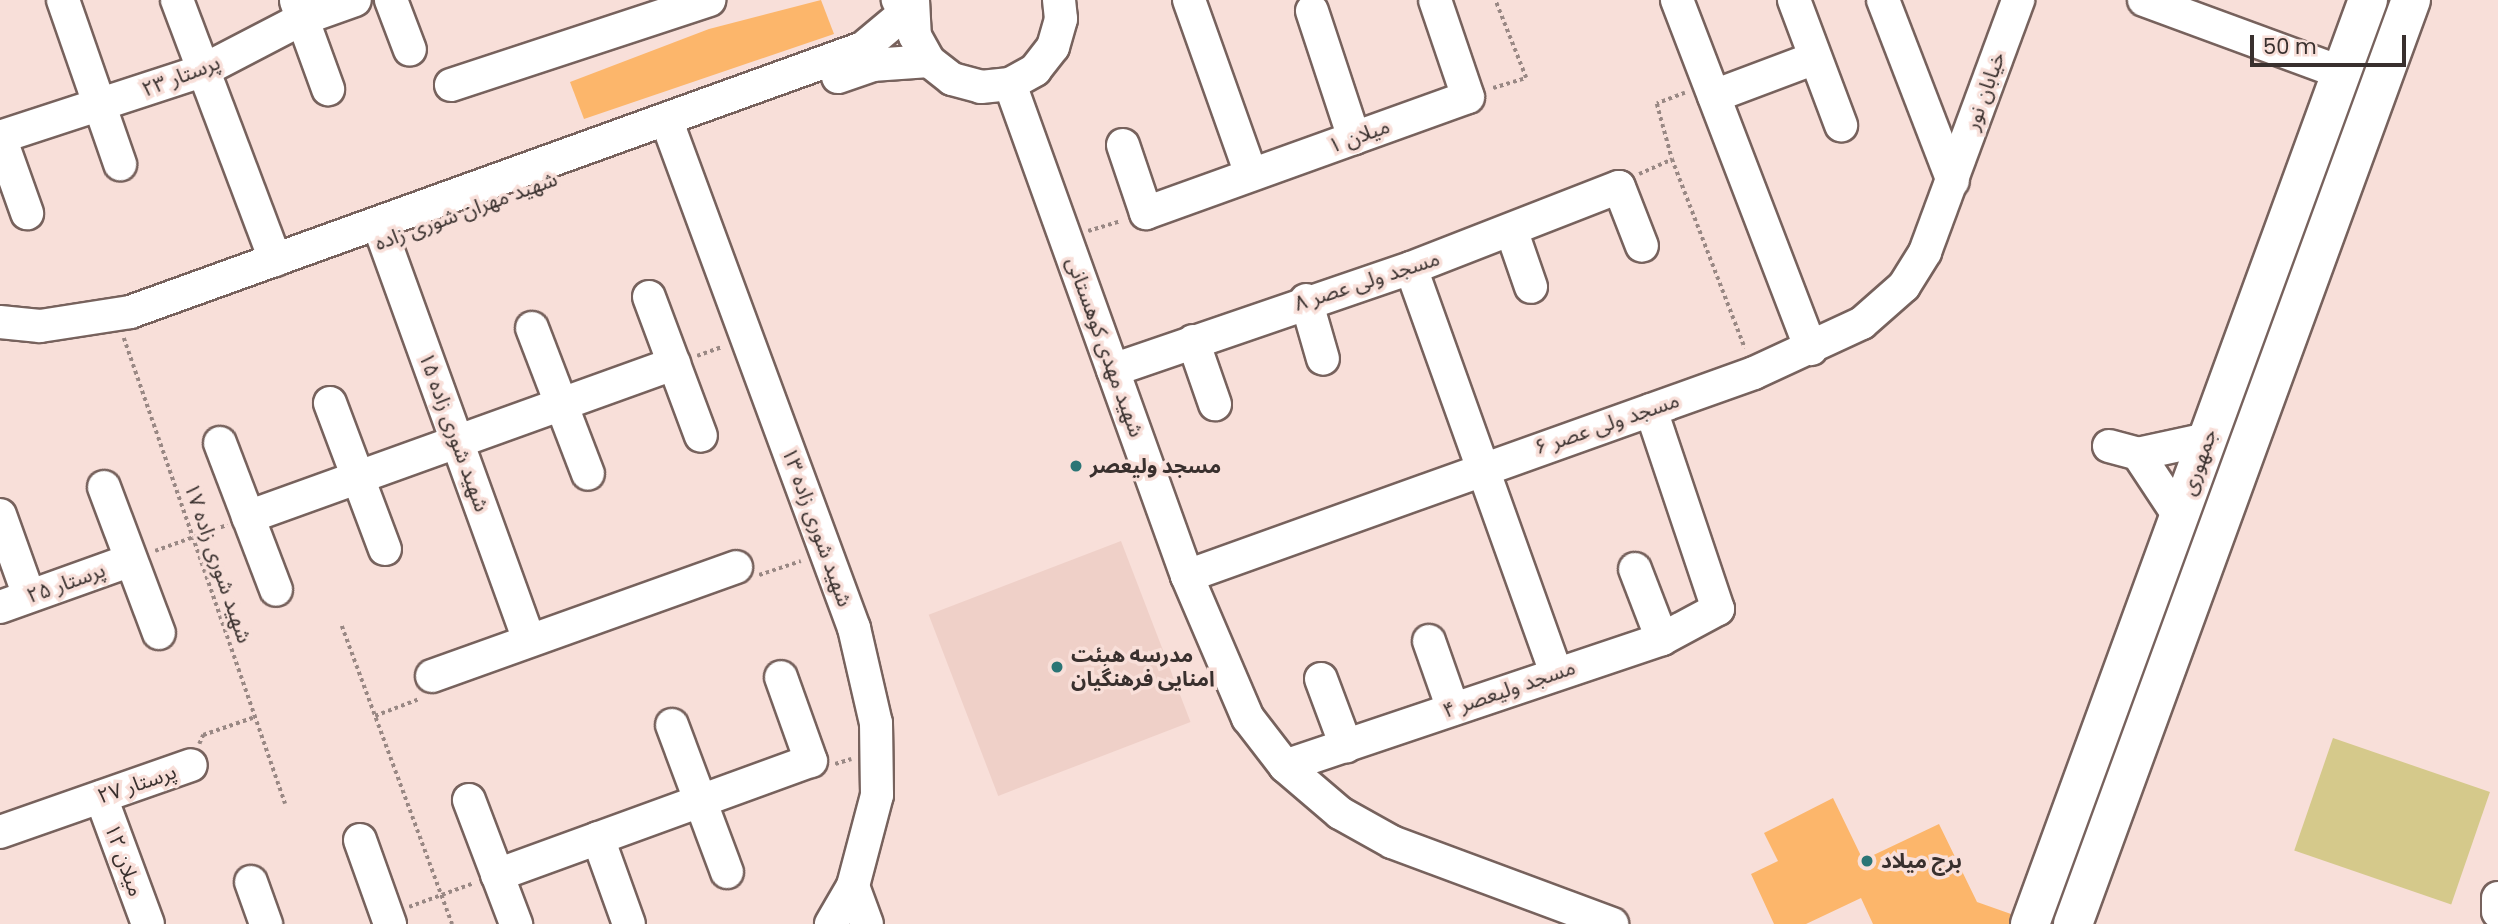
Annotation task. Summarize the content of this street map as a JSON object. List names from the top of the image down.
{
  "streets": {
    "main road": ["جمهوری"],
    "street": [
      "پرستار ۲۳",
      "خیابان نور",
      "میلان ۱",
      "شهید مهران شوری زاده",
      "مسجد ولی عصر ۸",
      "شهید مهدی کوهستانی",
      "مسجد ولی عصر ۶",
      "شهید شوری زاده ۱۵",
      "شهید شوری زاده ۱۳",
      "پرستار ۲۵",
      "مسجد ولیعصر ۴",
      "پرستار ۲۷",
      "میلان ۱۲"
    ],
    "path": ["شهید شوری زاده ۱۷"]
  },
  "crossings": [
    ["خیابان نور", "مسجد ولی عصر ۶"],
    ["شهید مهران شوری زاده", "شهید شوری زاده ۱۵"],
    ["شهید مهران شوری زاده", "شهید شوری زاده ۱۳"],
    ["شهید مهران شوری زاده", "شهید شوری زاده ۱۷"],
    ["مسجد ولی عصر ۸", "شهید مهدی کوهستانی"],
    ["شهید مهدی کوهستانی", "مسجد ولی عصر ۶"],
    ["شهید مهدی کوهستانی", "مسجد ولیعصر ۴"],
    ["مسجد ولی عصر ۶", "مسجد ولیعصر ۴"],
    ["شهید شوری زاده ۱۷", "پرستار ۲۷"],
    ["پرستار ۲۷", "میلان ۱۲"]
  ],
  "places": ["مسجد ولیعصر", "مدرسه هیئت امنایی فرهنگیان", "برج میلاد"],
  "scale_bar": "50 m"
}
